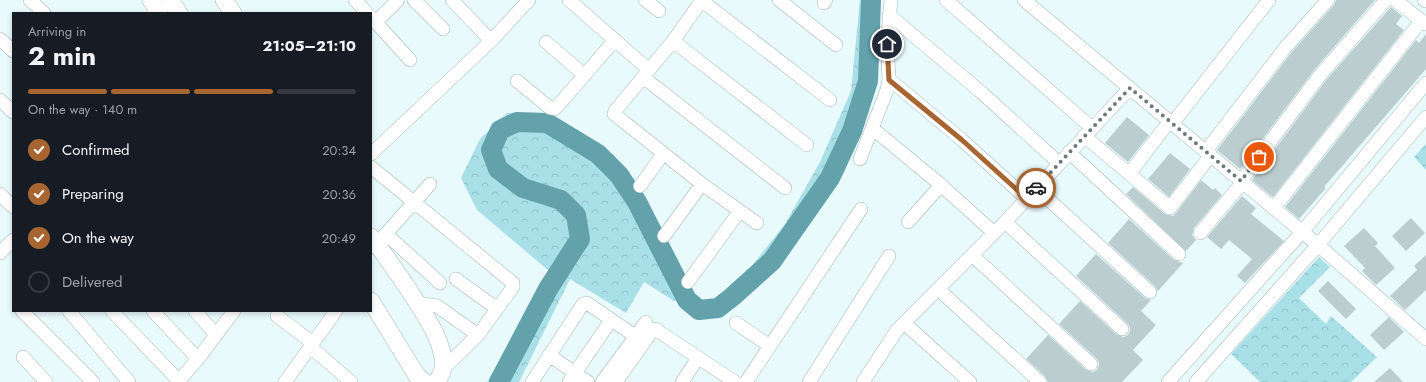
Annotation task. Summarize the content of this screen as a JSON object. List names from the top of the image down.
{
  "page": {
    "heading": ["2 min", "Arriving in", "21:05–21:10"],
    "bar": "On the way · 140 m",
    "list": [
      ["Confirmed", "20:34"],
      ["Preparing", "20:36"],
      ["On the way", "20:49"],
      "Delivered"
    ]
  }
}
